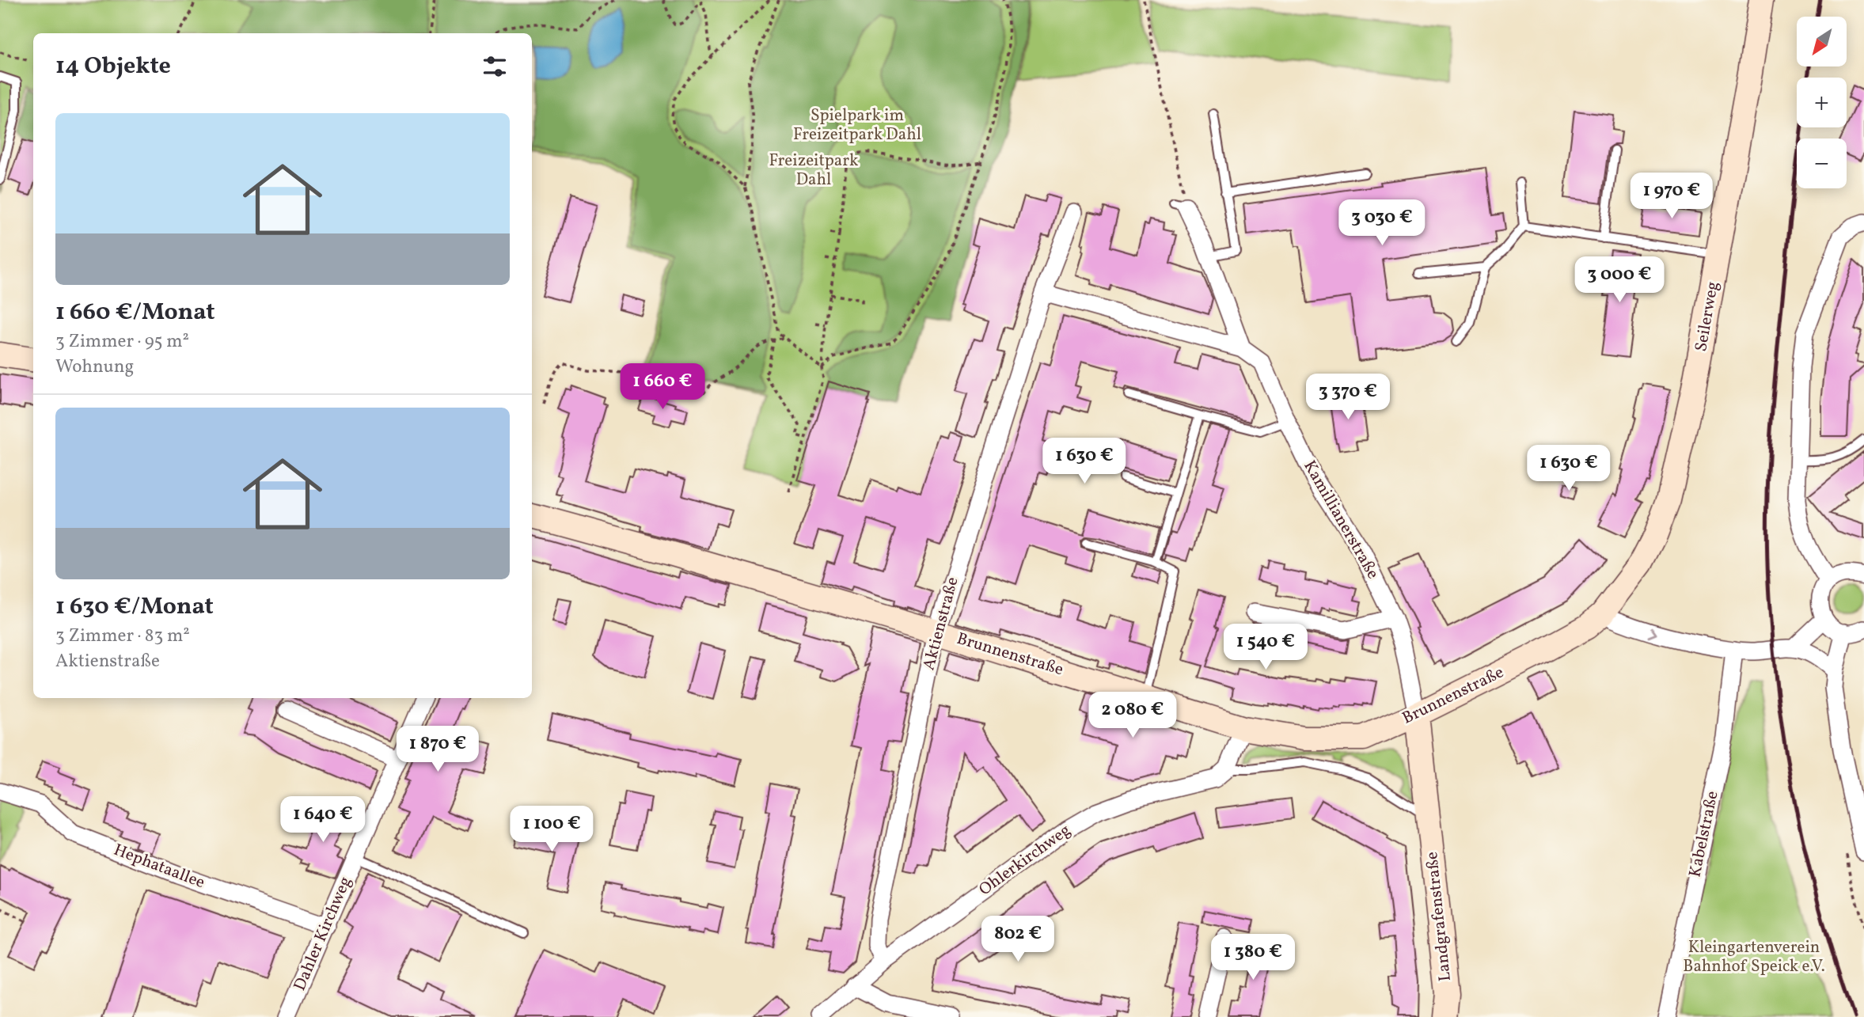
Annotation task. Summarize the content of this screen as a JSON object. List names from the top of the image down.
{
  "streets": {
    "street": [
      "Seilerweg",
      "Kamillianerstraße",
      "Aktienstraße",
      "Brunnenstraße",
      "Kabelstraße",
      "Ohlerkirchweg",
      "Hephataallee",
      "Landgrafenstraße",
      "Dahler Kirchweg"
    ]
  },
  "crossings": [
    ["Seilerweg", "Brunnenstraße"],
    ["Kamillianerstraße", "Brunnenstraße"],
    ["Kamillianerstraße", "Landgrafenstraße"],
    ["Aktienstraße", "Brunnenstraße"],
    ["Aktienstraße", "Ohlerkirchweg"],
    ["Brunnenstraße", "Landgrafenstraße"],
    ["Ohlerkirchweg", "Landgrafenstraße"],
    ["Hephataallee", "Dahler Kirchweg"]
  ],
  "parks": ["Spielpark im Freizeitpark Dahl", "Freizeitpark Dahl", "Kleingartenverein Bahnhof Speick e.V."],
  "north": "bottom left",
  "page": {
    "map_buttons": ["+", "−"],
    "heading": "14 Objekte",
    "list": [
      {
        "name": "1 660 €/Monat",
        "note": "3 Zimmer · 95 m² · Wohnung"
      },
      {
        "name": "1 630 €/Monat",
        "note": "3 Zimmer · 83 m² · Aktienstraße"
      }
    ],
    "price": [
      "1 970 €",
      "3 030 €",
      "3 000 €",
      "1 660 €",
      "3 370 €",
      "1 630 €",
      "1 630 €",
      "1 540 €",
      "2 080 €",
      "1 870 €",
      "1 640 €",
      "1 100 €",
      "802 €",
      "1 380 €"
    ]
  }
}
